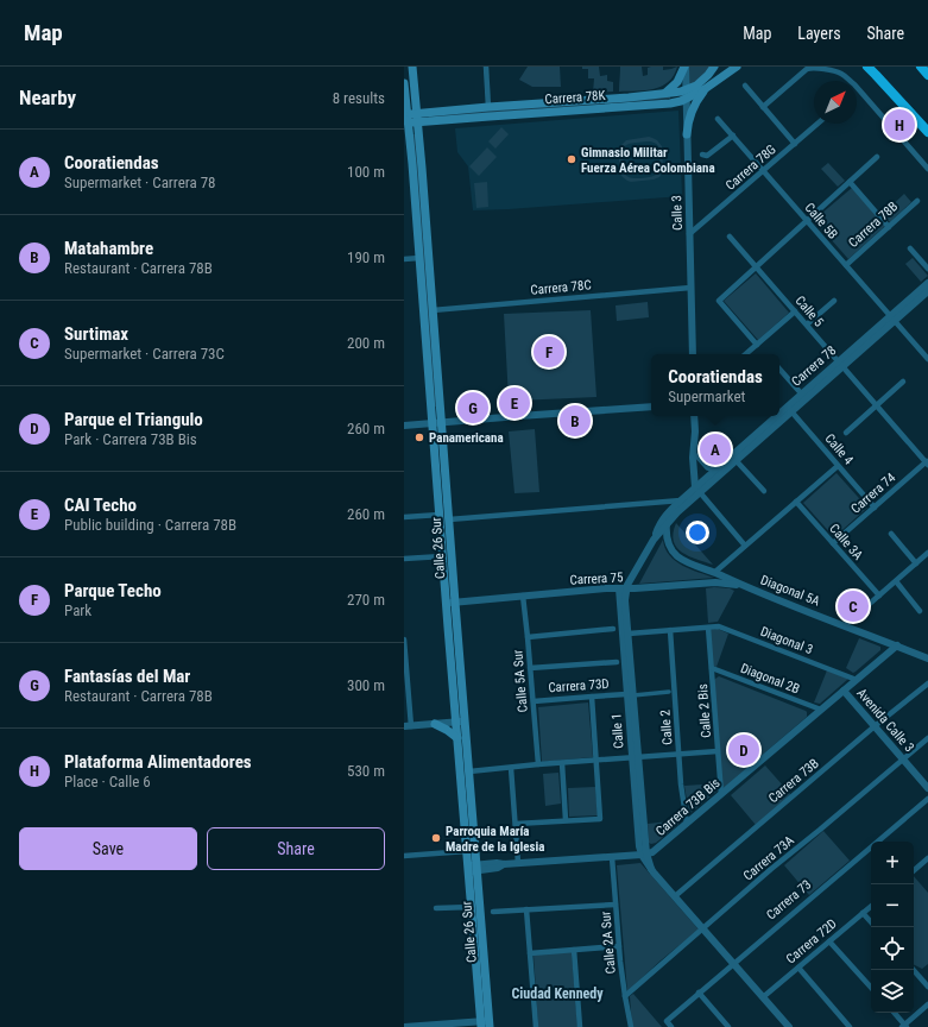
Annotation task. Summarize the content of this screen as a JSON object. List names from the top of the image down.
{
  "streets": {
    "main road": ["Carrera 78K", "Calle 26 Sur"],
    "street": [
      "Carrera 78G",
      "Calle 3",
      "Calle 5B",
      "Carrera 78B",
      "Carrera 78C",
      "Calle 5",
      "Carrera 78",
      "Calle 4",
      "Carrera 74",
      "Calle 3A",
      "Carrera 75",
      "Diagonal 5A",
      "Diagonal 3",
      "Diagonal 2B",
      "Calle 5A Sur",
      "Carrera 73D",
      "Calle 2 Bis",
      "Avenida Calle 3",
      "Calle 2",
      "Calle 1",
      "Carrera 73B",
      "Carrera 73B Bis",
      "Carrera 73A",
      "Carrera 73",
      "Carrera 72D",
      "Calle 2A Sur"
    ]
  },
  "crossings": [
    ["Carrera 78K", "Calle 3"],
    ["Carrera 78K", "Calle 26 Sur"],
    ["Carrera 78G", "Calle 3"],
    ["Carrera 78G", "Calle 5B"],
    ["Calle 3", "Carrera 78C"],
    ["Calle 5B", "Carrera 78B"],
    ["Calle 5B", "Carrera 78"],
    ["Carrera 78C", "Calle 26 Sur"],
    ["Calle 5", "Carrera 78"],
    ["Calle 5", "Carrera 74"],
    ["Carrera 78", "Calle 4"],
    ["Calle 4", "Carrera 74"],
    ["Carrera 74", "Calle 3A"],
    ["Calle 26 Sur", "Carrera 75"],
    ["Calle 26 Sur", "Carrera 73B Bis"],
    ["Carrera 75", "Diagonal 5A"],
    ["Carrera 75", "Calle 5A Sur"],
    ["Carrera 75", "Calle 1"],
    ["Diagonal 5A", "Carrera 73B Bis"],
    ["Diagonal 3", "Calle 2 Bis"],
    ["Diagonal 3", "Carrera 73B Bis"],
    ["Diagonal 2B", "Calle 2 Bis"],
    ["Diagonal 2B", "Carrera 73B Bis"],
    ["Calle 5A Sur", "Carrera 73D"],
    ["Carrera 73D", "Calle 1"],
    ["Calle 2 Bis", "Carrera 73B Bis"],
    ["Avenida Calle 3", "Carrera 73B"],
    ["Avenida Calle 3", "Carrera 73B Bis"],
    ["Avenida Calle 3", "Carrera 73A"],
    ["Calle 2", "Carrera 73B Bis"],
    ["Calle 1", "Carrera 73B"],
    ["Calle 1", "Carrera 73B Bis"],
    ["Calle 1", "Carrera 73A"],
    ["Calle 1", "Carrera 73"],
    ["Calle 1", "Carrera 72D"],
    ["Carrera 73B Bis", "Calle 2A Sur"],
    ["Carrera 73A", "Calle 2A Sur"]
  ],
  "districts": ["Ciudad Kennedy"],
  "places": ["Gimnasio Militar Fuerza Aérea Colombiana", "Panamericana", "Parroquia María Madre de la Iglesia"],
  "north": "top right",
  "page": {
    "header": "Map",
    "nav": ["Map", "Layers", "Share"],
    "heading": ["Nearby", "8 results"],
    "pins": [
      "H",
      "F",
      "E",
      "G",
      "B",
      "A",
      "C",
      "D"
    ],
    "list": [
      {
        "mark": "A",
        "name": "Cooratiendas",
        "note": "Supermarket · Carrera 78",
        "value": "100 m"
      },
      {
        "mark": "B",
        "name": "Matahambre",
        "note": "Restaurant · Carrera 78B",
        "value": "190 m"
      },
      {
        "mark": "C",
        "name": "Surtimax",
        "note": "Supermarket · Carrera 73C",
        "value": "200 m"
      },
      {
        "mark": "D",
        "name": "Parque el Triangulo",
        "note": "Park · Carrera 73B Bis",
        "value": "260 m"
      },
      {
        "mark": "E",
        "name": "CAI Techo",
        "note": "Public building · Carrera 78B",
        "value": "260 m"
      },
      {
        "mark": "F",
        "name": "Parque Techo",
        "note": "Park",
        "value": "270 m"
      },
      {
        "mark": "G",
        "name": "Fantasías del Mar",
        "note": "Restaurant · Carrera 78B",
        "value": "300 m"
      },
      {
        "mark": "H",
        "name": "Plataforma Alimentadores",
        "note": "Place · Calle 6",
        "value": "530 m"
      }
    ],
    "popup": ["Cooratiendas", "Supermarket"],
    "buttons": ["Save", "Share"],
    "map_buttons": ["+", "−"]
  }
}
